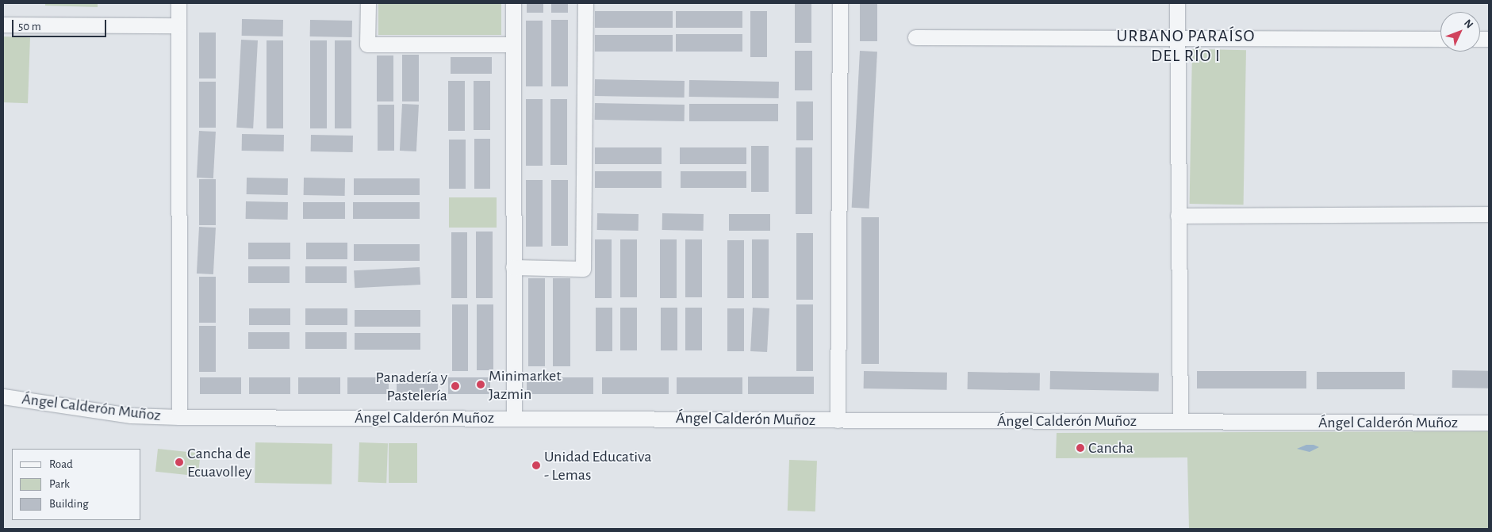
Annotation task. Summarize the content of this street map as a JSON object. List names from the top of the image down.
{
  "streets": {
    "street": ["Ángel Calderón Muñoz"]
  },
  "districts": ["URBANO PARAÍSO DEL RÍO I"],
  "places": [
    "Minimarket Jazmin",
    "Panadería y Pastelería",
    "Cancha",
    "Cancha de Ecuavolley",
    "Unidad Educativa - Lemas"
  ],
  "legend": ["Road", "Park", "Building"],
  "scale_bar": "50 m",
  "north": "top right"
}
